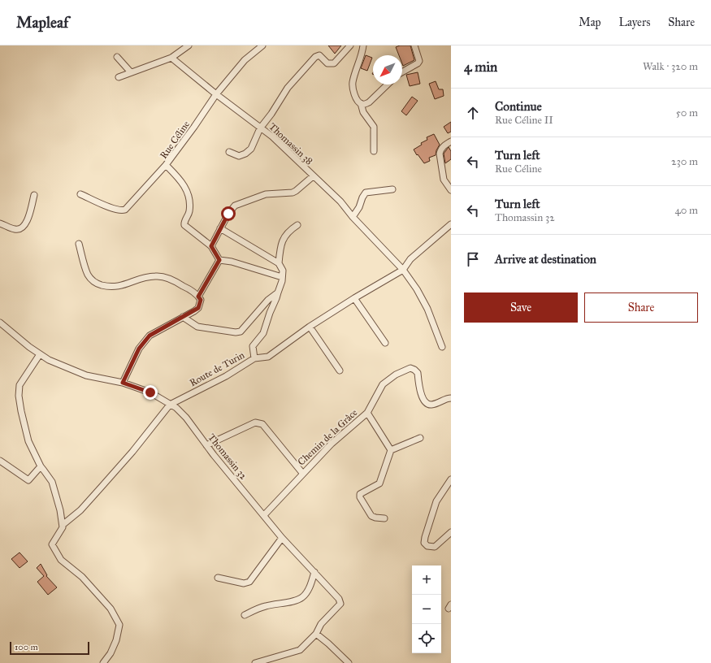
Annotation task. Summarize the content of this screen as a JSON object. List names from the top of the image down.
{
  "streets": {
    "street": [
      "Rue Céline",
      "Thomassin 38",
      "Route de Turin",
      "Chemin de la Grâce",
      "Thomassin 32"
    ]
  },
  "crossings": [
    ["Rue Céline", "Thomassin 38"],
    ["Thomassin 38", "Route de Turin"],
    ["Route de Turin", "Thomassin 32"],
    ["Chemin de la Grâce", "Thomassin 32"]
  ],
  "scale_bar": "100 m",
  "north": "bottom left",
  "page": {
    "header": "Mapleaf",
    "nav": ["Map", "Layers", "Share"],
    "heading": ["4 min", "Walk · 320 m"],
    "list": [
      ["Continue", "Rue Céline II", "50 m"],
      ["Turn left", "Rue Céline", "230 m"],
      ["Turn left", "Thomassin 32", "40 m"],
      "Arrive at destination"
    ],
    "buttons": ["Save", "Share"],
    "map_buttons": ["+", "−"],
    "scale": "100 m"
  }
}
